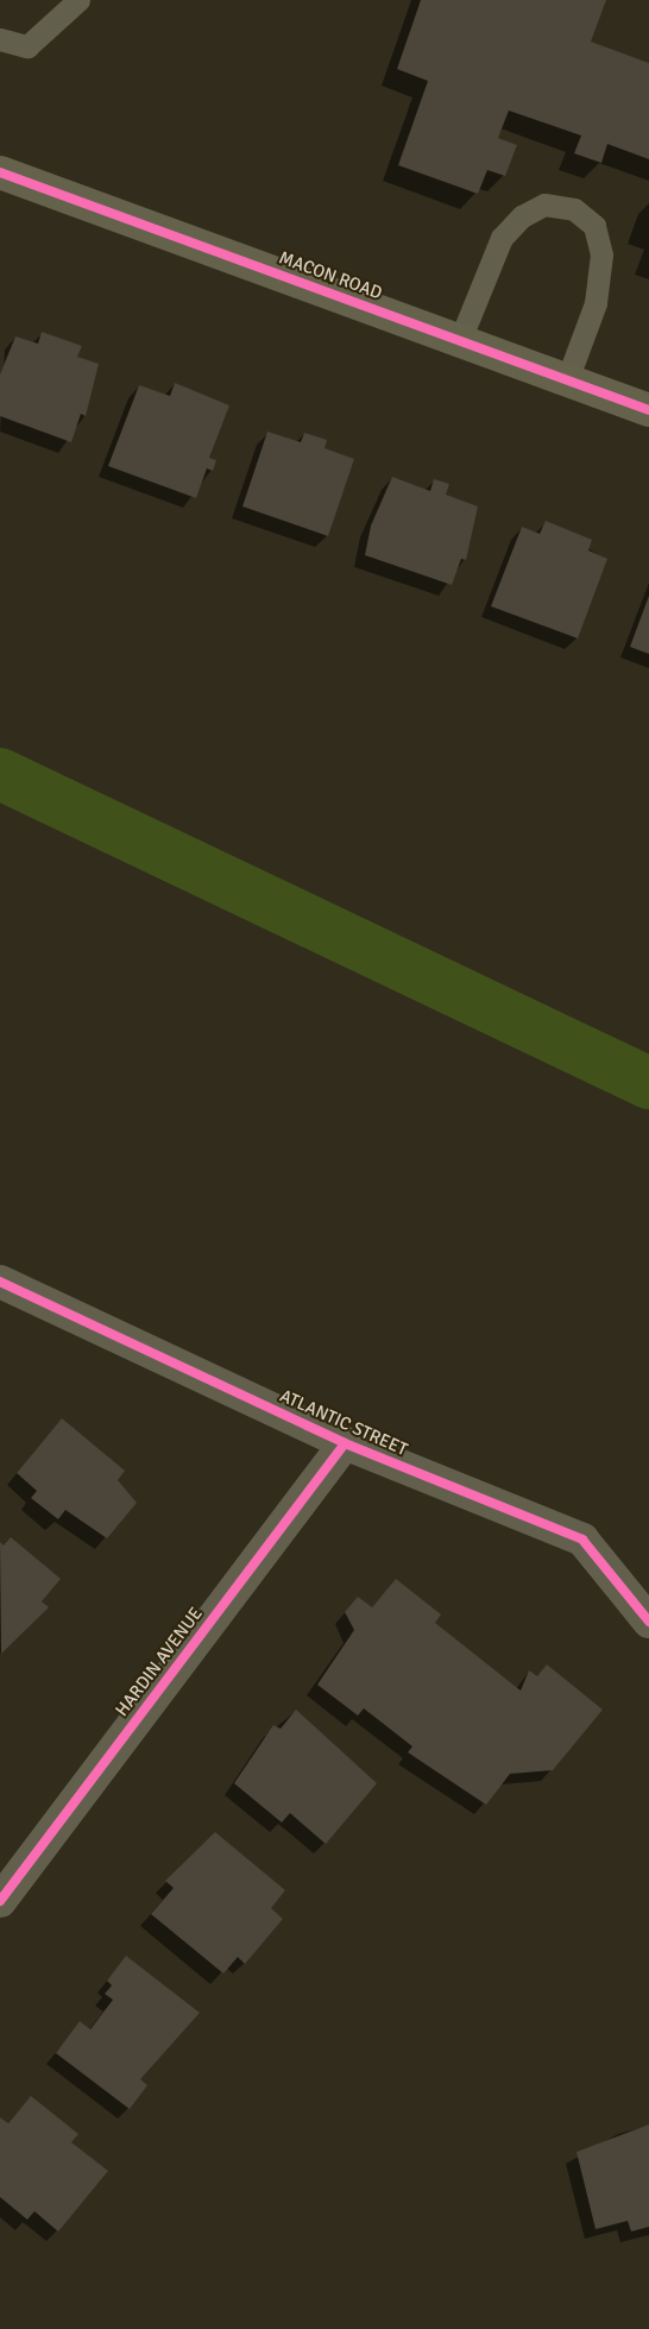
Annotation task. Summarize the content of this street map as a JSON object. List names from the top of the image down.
{
  "streets": {
    "main road": ["MACON ROAD"],
    "street": ["ATLANTIC STREET", "HARDIN AVENUE"]
  },
  "crossings": [
    ["ATLANTIC STREET", "HARDIN AVENUE"]
  ]
}
